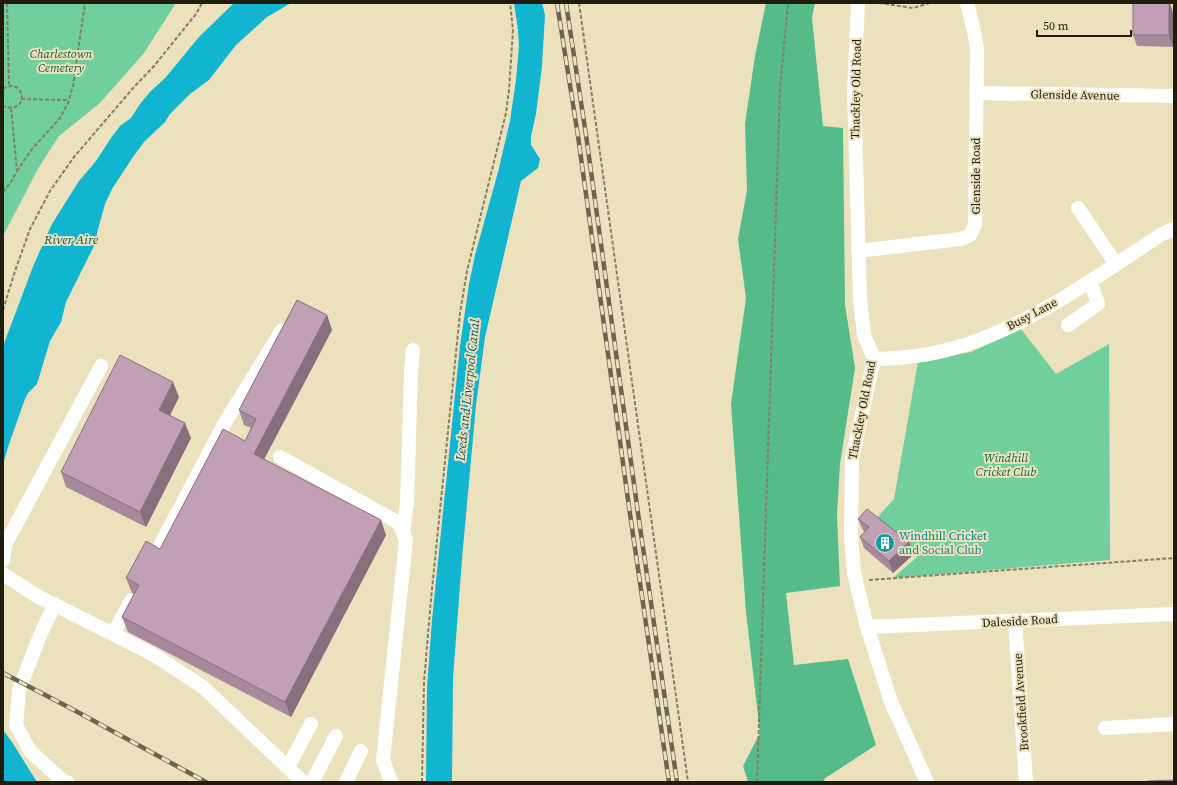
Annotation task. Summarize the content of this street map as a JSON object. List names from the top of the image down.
{
  "streets": {
    "street": [
      "Thackley Old Road",
      "Glenside Avenue",
      "Glenside Road",
      "Busy Lane",
      "Daleside Road",
      "Brookfield Avenue"
    ]
  },
  "crossings": [
    ["Thackley Old Road", "Glenside Road"],
    ["Thackley Old Road", "Busy Lane"],
    ["Thackley Old Road", "Daleside Road"],
    ["Glenside Avenue", "Glenside Road"],
    ["Daleside Road", "Brookfield Avenue"]
  ],
  "water": ["River Aire", "Leeds and Liverpool Canal"],
  "parks": ["Charlestown Cemetery", "Windhill Cricket Club"],
  "places": {
    "building": ["Windhill Cricket and Social Club"]
  },
  "scale_bar": "50 m"
}
